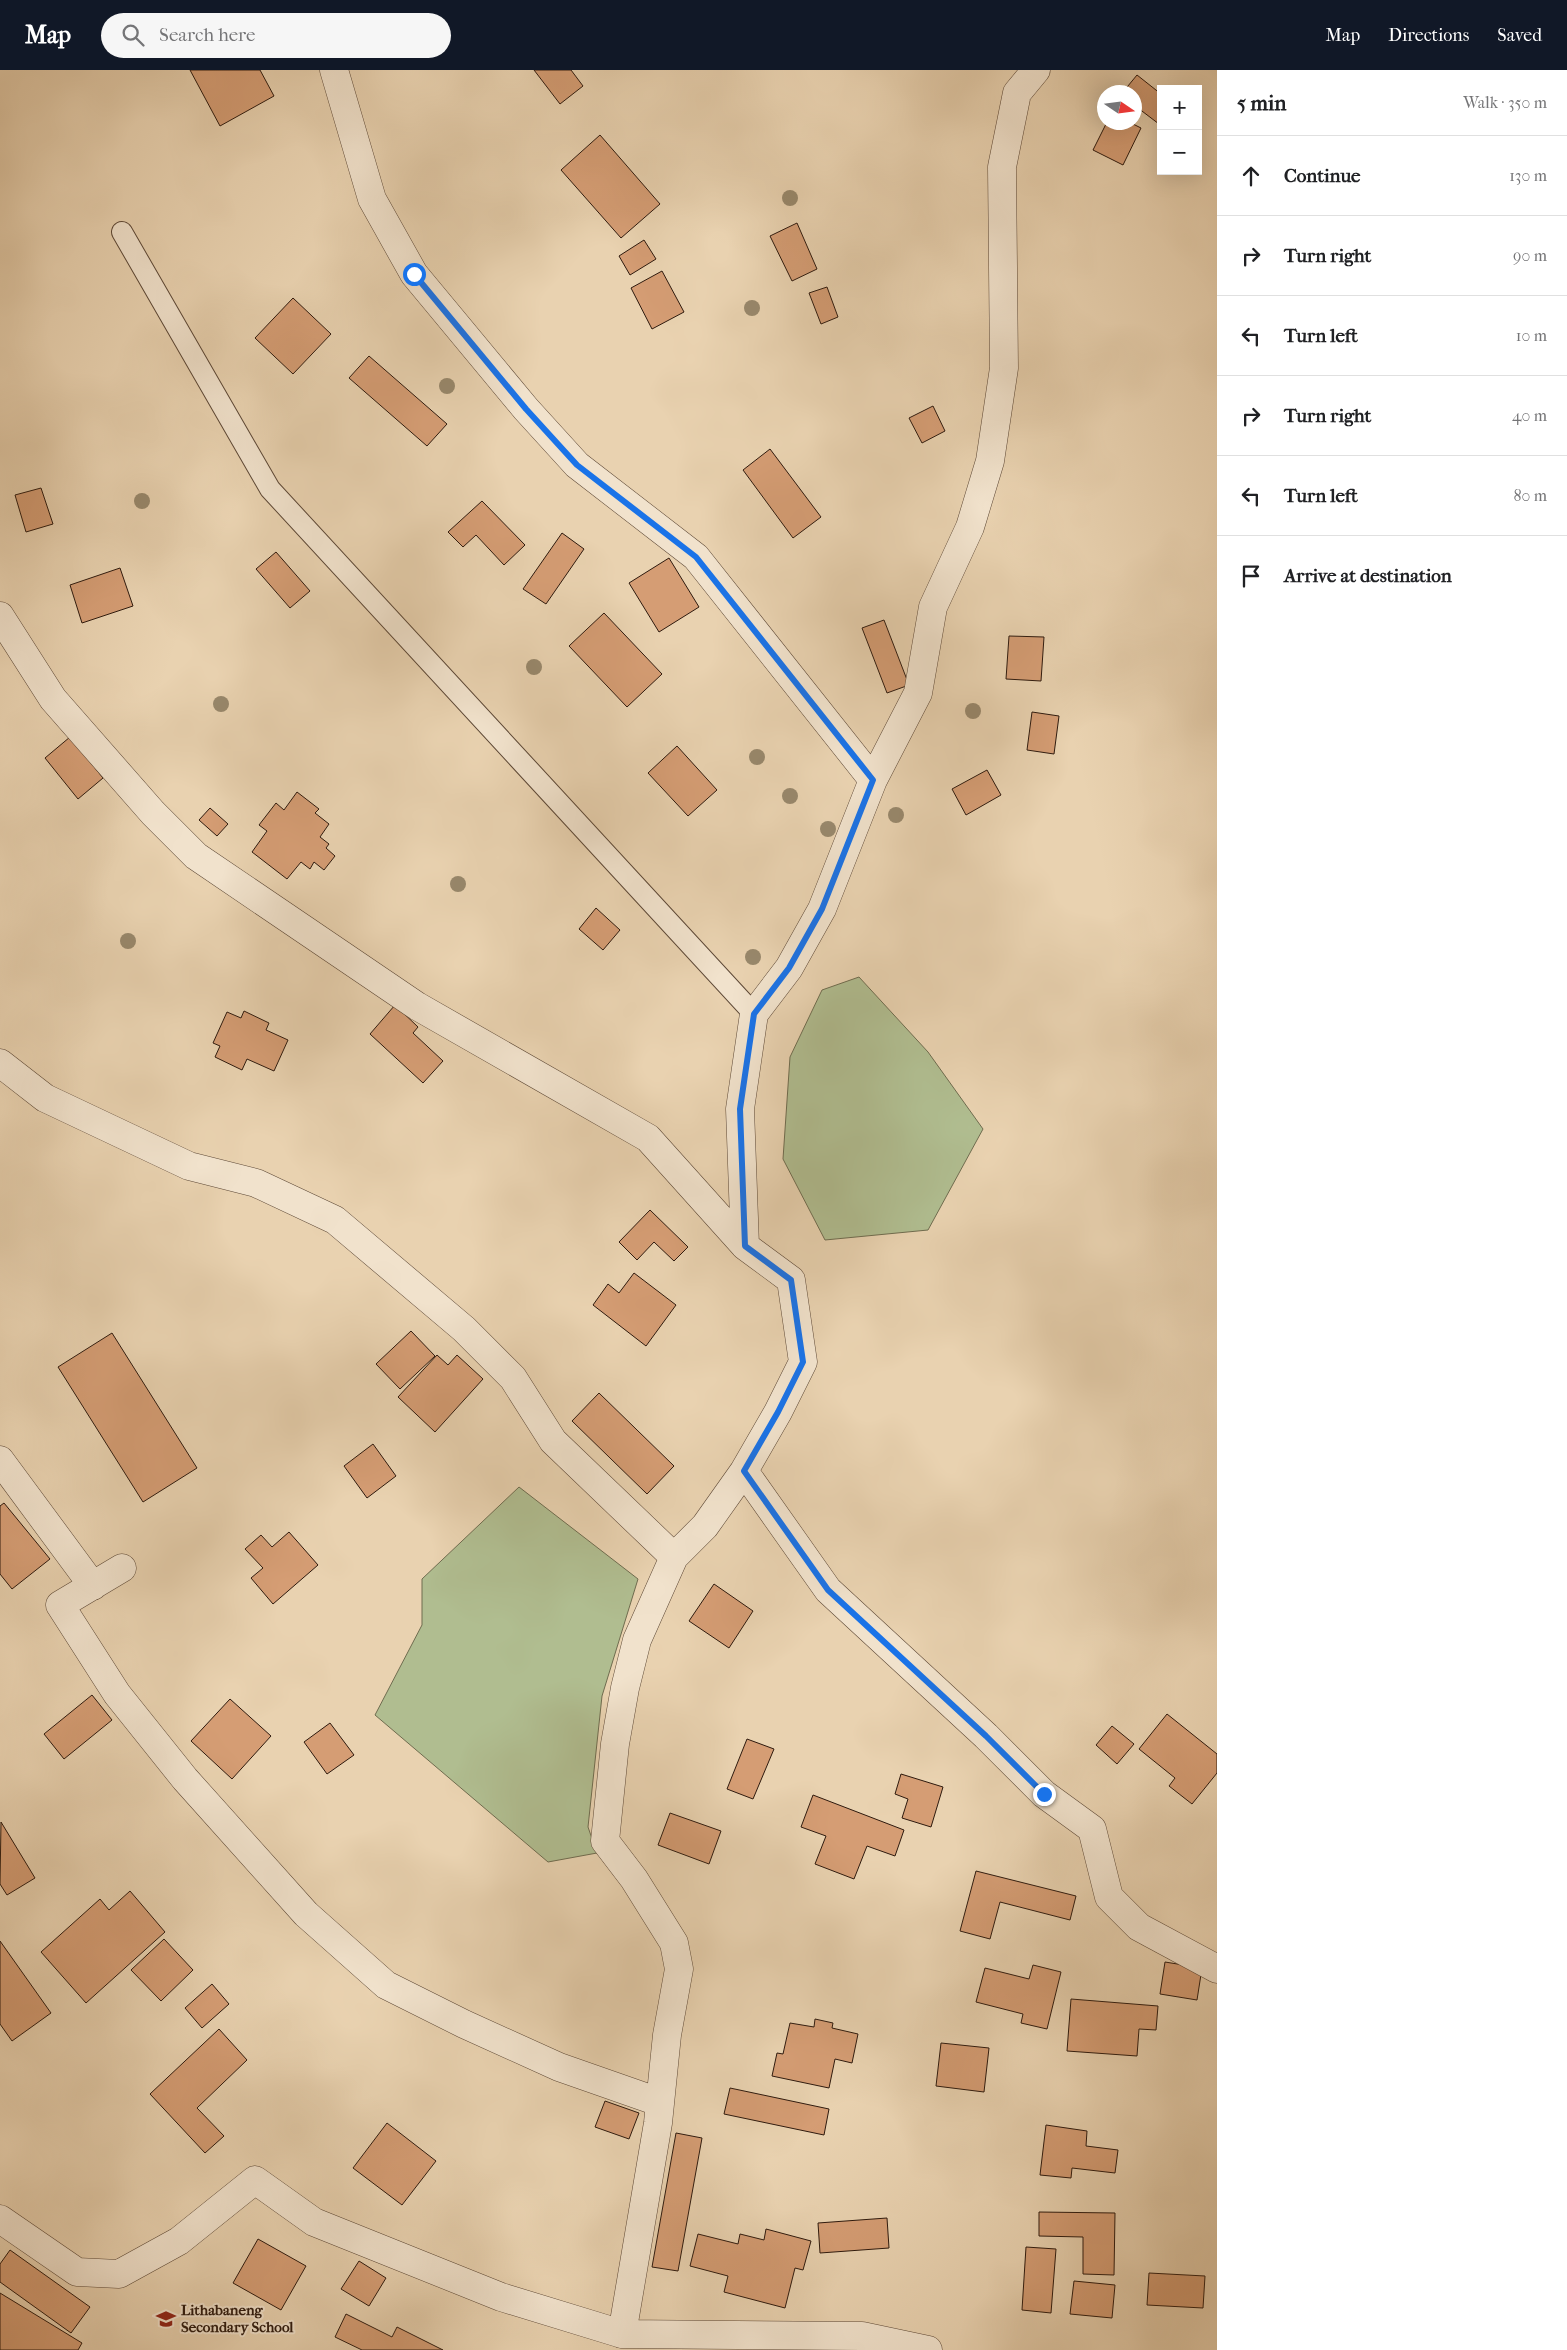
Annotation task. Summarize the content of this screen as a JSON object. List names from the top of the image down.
{
  "places": {
    "school or university": ["Lithabaneng Secondary School"]
  },
  "north": "right",
  "page": {
    "header": "Map",
    "search": "Search here",
    "nav": ["Map", "Directions", "Saved"],
    "heading": ["5 min", "Walk · 350 m"],
    "map_buttons": ["+", "−"],
    "list": [
      ["Continue", "130 m"],
      ["Turn right", "90 m"],
      ["Turn left", "10 m"],
      ["Turn right", "40 m"],
      ["Turn left", "80 m"],
      "Arrive at destination"
    ]
  }
}
